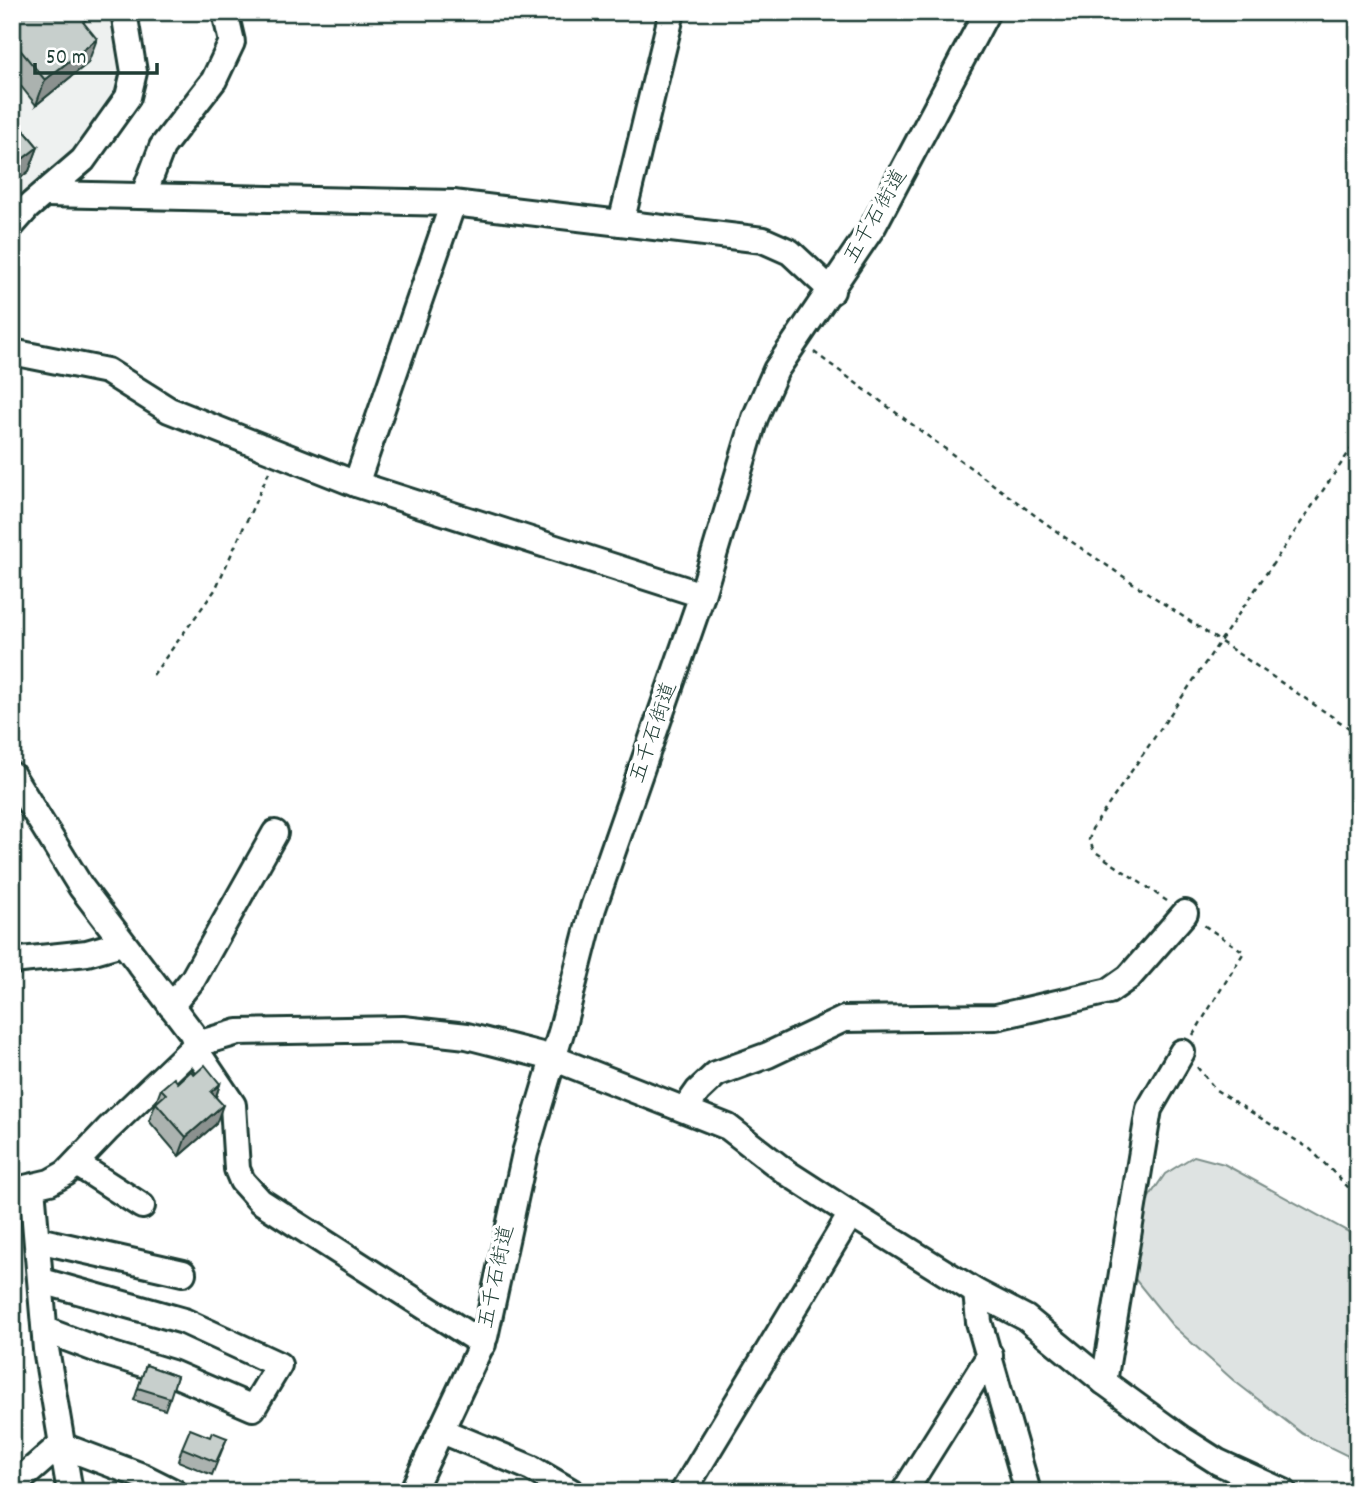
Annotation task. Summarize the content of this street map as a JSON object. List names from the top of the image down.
{
  "streets": {
    "street": ["五千石街道"]
  },
  "scale_bar": "50 m"
}
